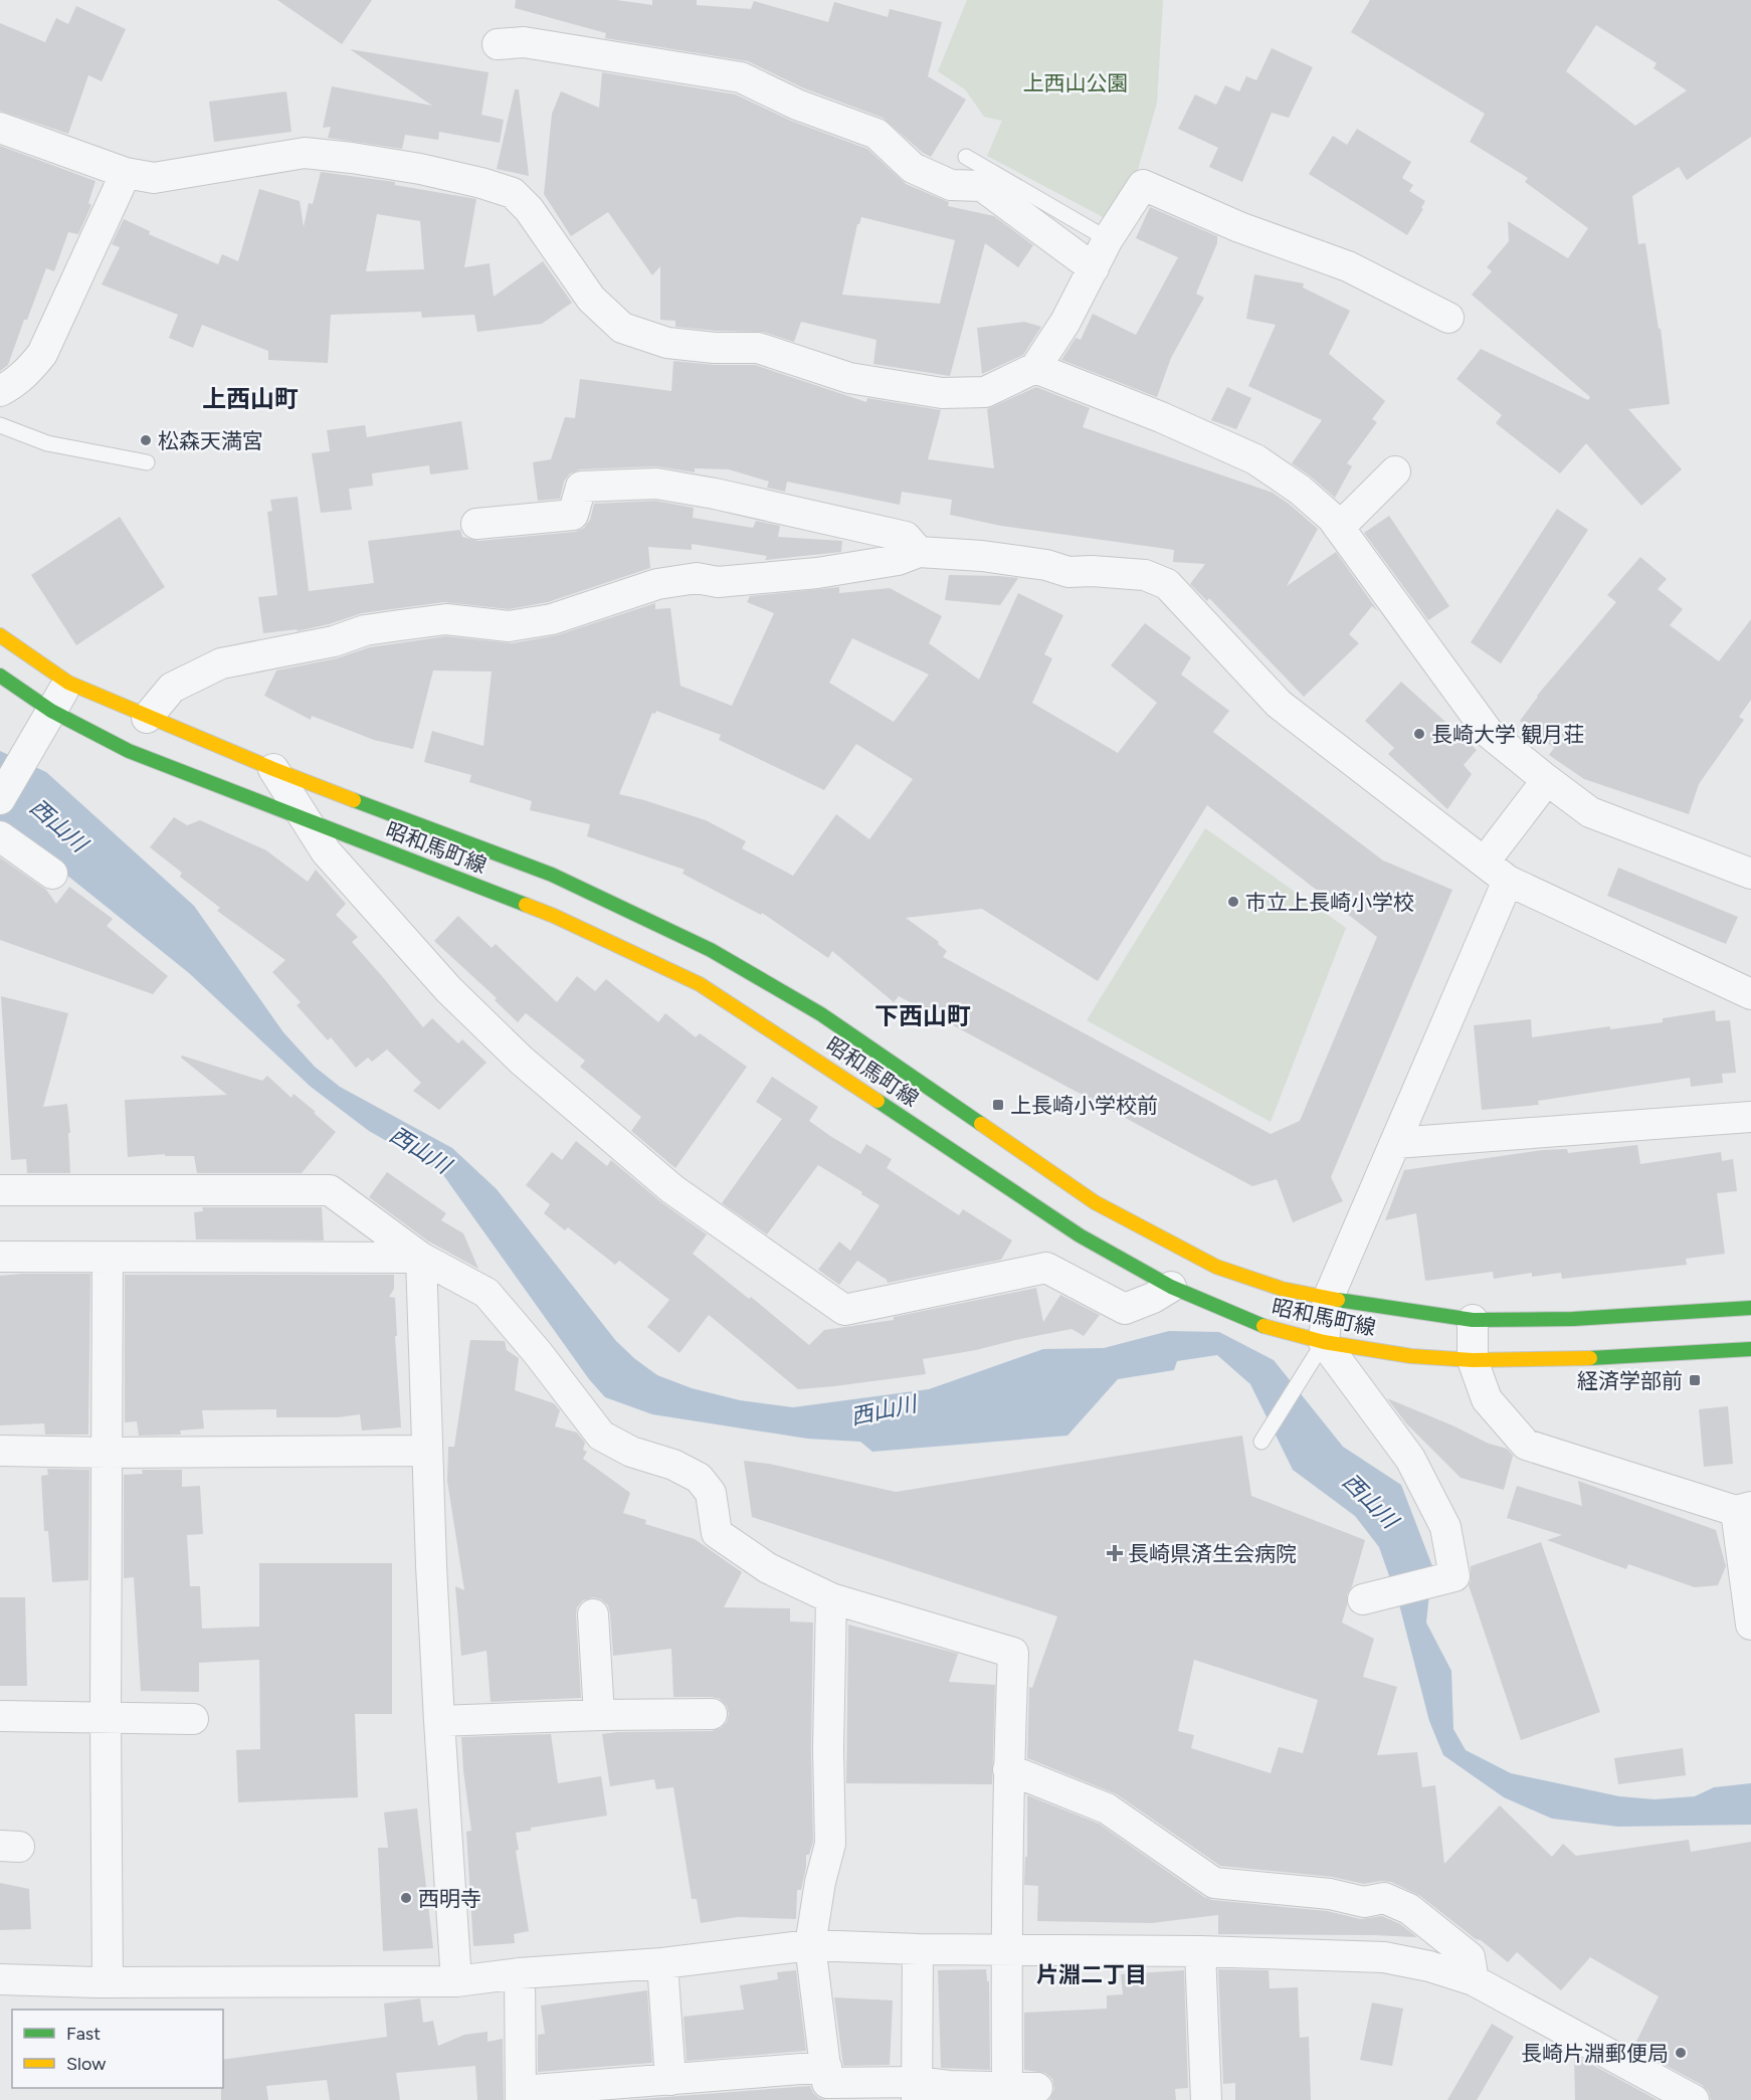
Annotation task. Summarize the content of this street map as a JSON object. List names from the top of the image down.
{
  "streets": {
    "main road": ["昭和馬町線"]
  },
  "districts": ["上西山町", "下西山町", "片淵二丁目"],
  "water": ["西山川"],
  "parks": ["上西山公園"],
  "places": {
    "other": [
      "松森天満宮",
      "長崎大学 観月荘",
      "市立上長崎小学校",
      "西明寺",
      "長崎片淵郵便局"
    ],
    "transit": ["上長崎小学校前", "経済学部前"],
    "health": ["長崎県済生会病院"]
  },
  "legend": ["Fast", "Slow"]
}
